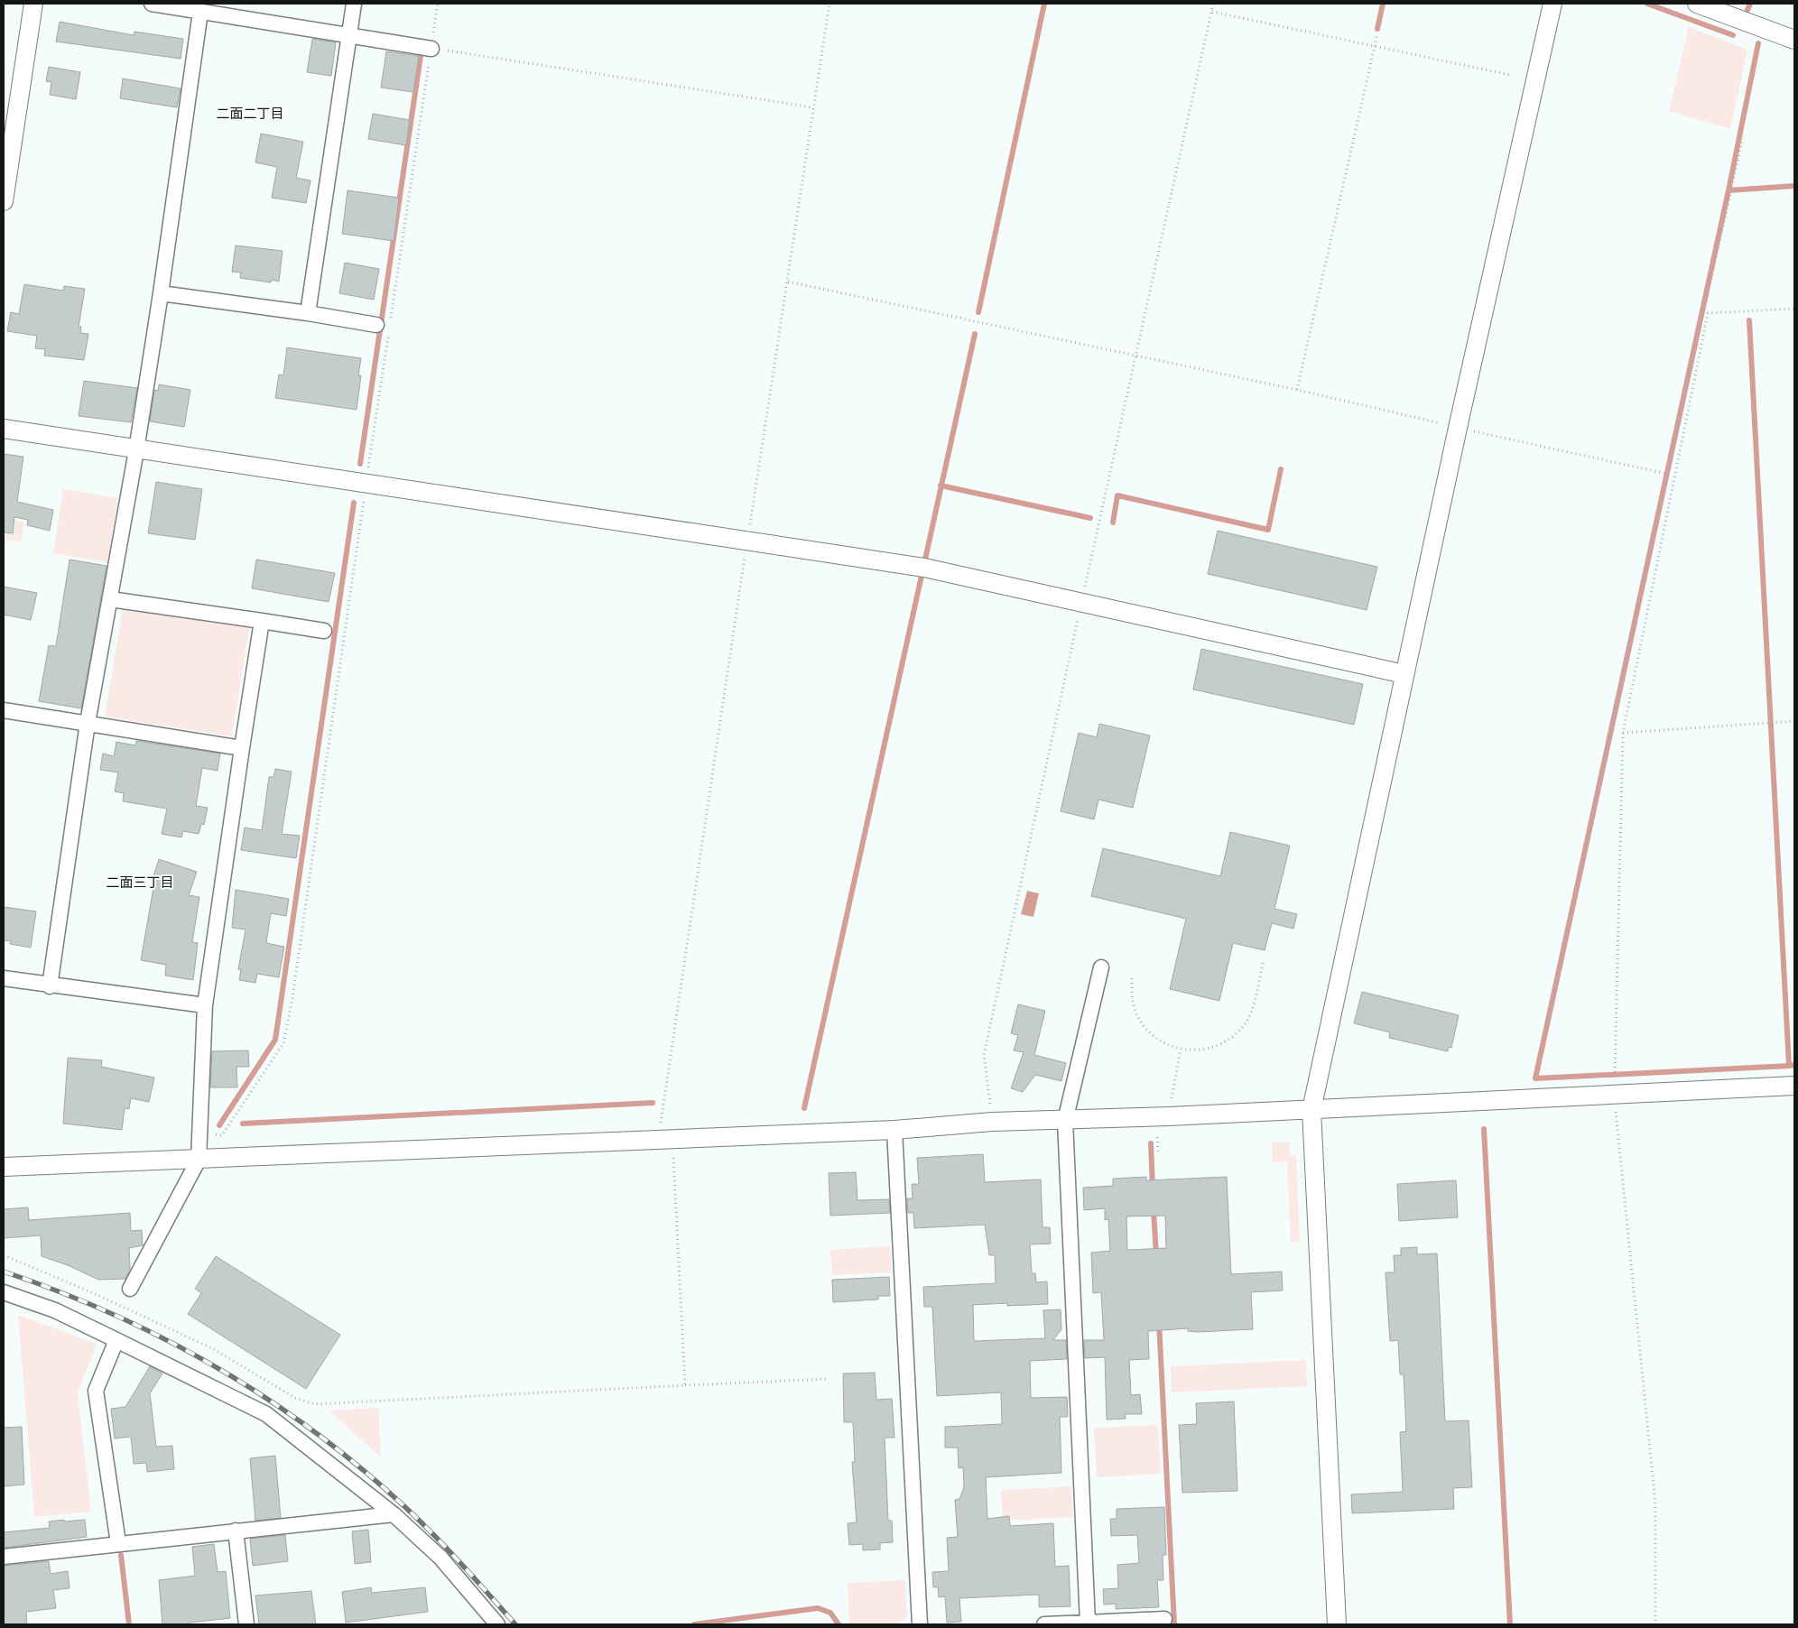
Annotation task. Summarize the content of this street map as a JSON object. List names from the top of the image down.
{
  "districts": ["二面二丁目", "二面三丁目"]
}
